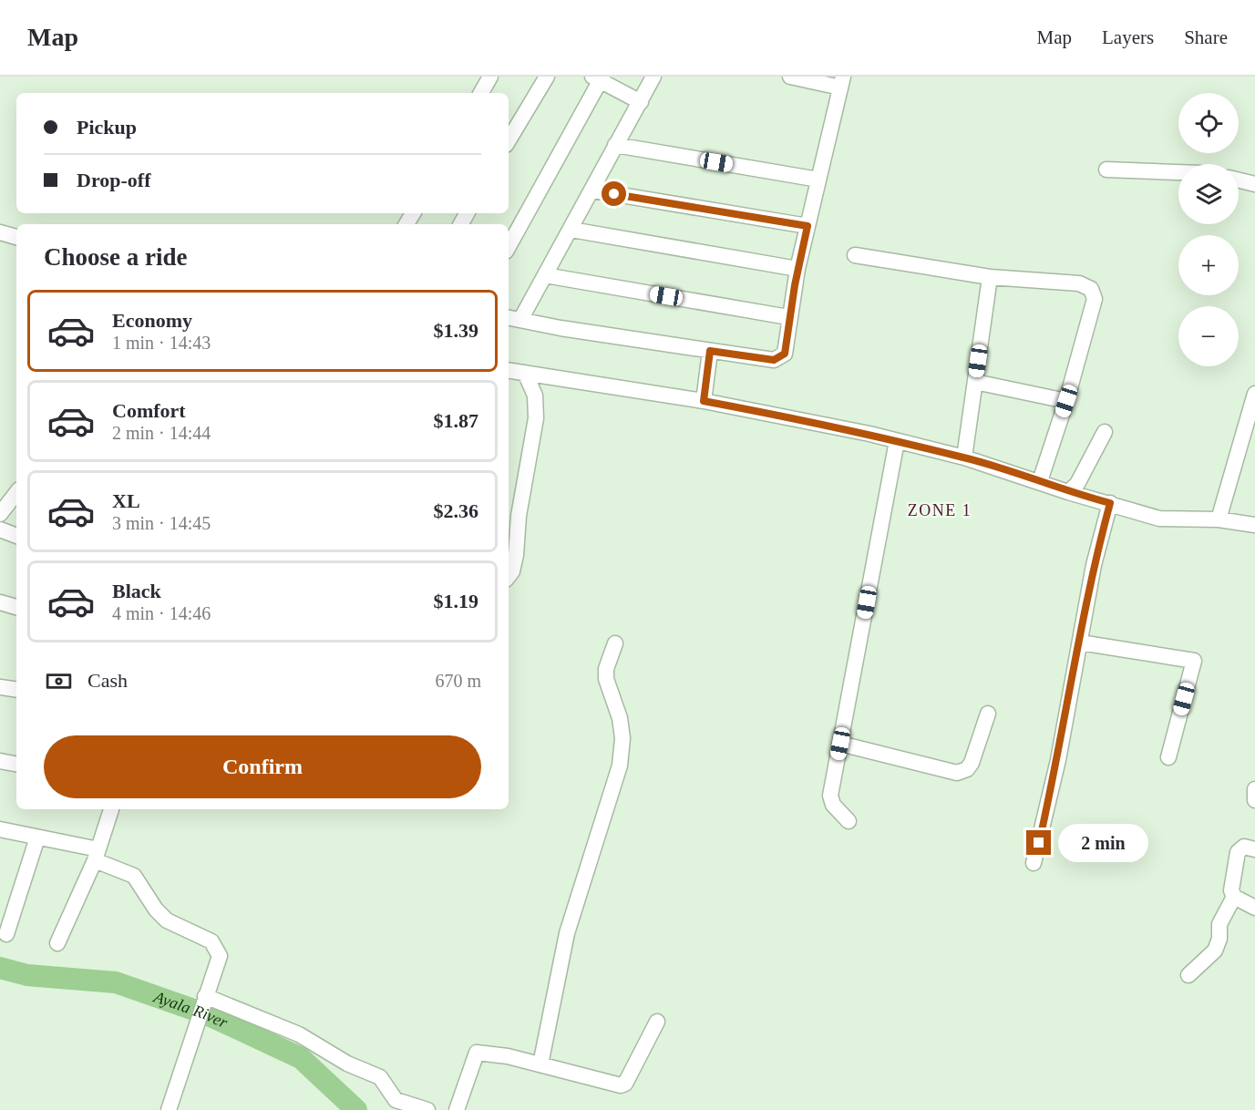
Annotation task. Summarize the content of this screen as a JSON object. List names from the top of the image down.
{
  "districts": ["ZONE 1"],
  "water": ["Ayala River"],
  "page": {
    "header": "Map",
    "nav": ["Map", "Layers", "Share"],
    "map_buttons": ["+", "−"],
    "banner": ["Pickup", "Drop-off"],
    "heading": "Choose a ride",
    "list": [
      {
        "name": "Economy",
        "note": "1 min · 14:43",
        "value": "$1.39"
      },
      {
        "name": "Comfort",
        "note": "2 min · 14:44",
        "value": "$1.87"
      },
      {
        "name": "XL",
        "note": "3 min · 14:45",
        "value": "$2.36"
      },
      {
        "name": "Black",
        "note": "4 min · 14:46",
        "value": "$1.19"
      }
    ],
    "pay": ["Cash", "670 m"],
    "buttons": "Confirm",
    "bubble": "2 min"
  }
}
